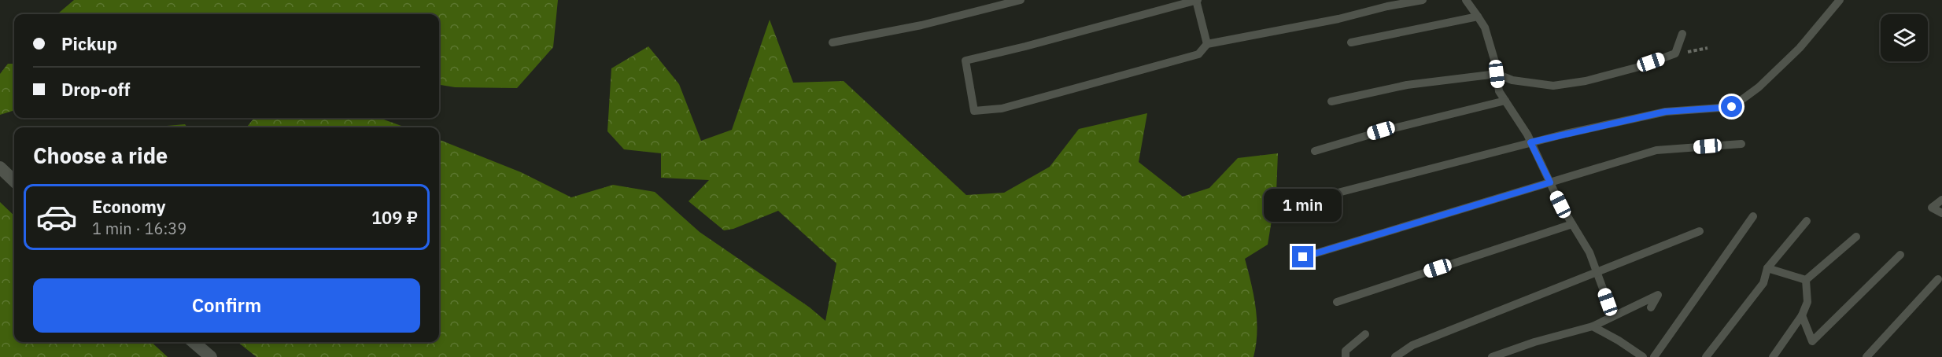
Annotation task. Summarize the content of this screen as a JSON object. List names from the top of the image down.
{
  "page": {
    "banner": ["Pickup", "Drop-off"],
    "heading": "Choose a ride",
    "list": [
      {
        "name": "Economy",
        "note": "1 min · 16:39",
        "value": "109 ₽"
      }
    ],
    "bubble": "1 min",
    "buttons": "Confirm"
  }
}
